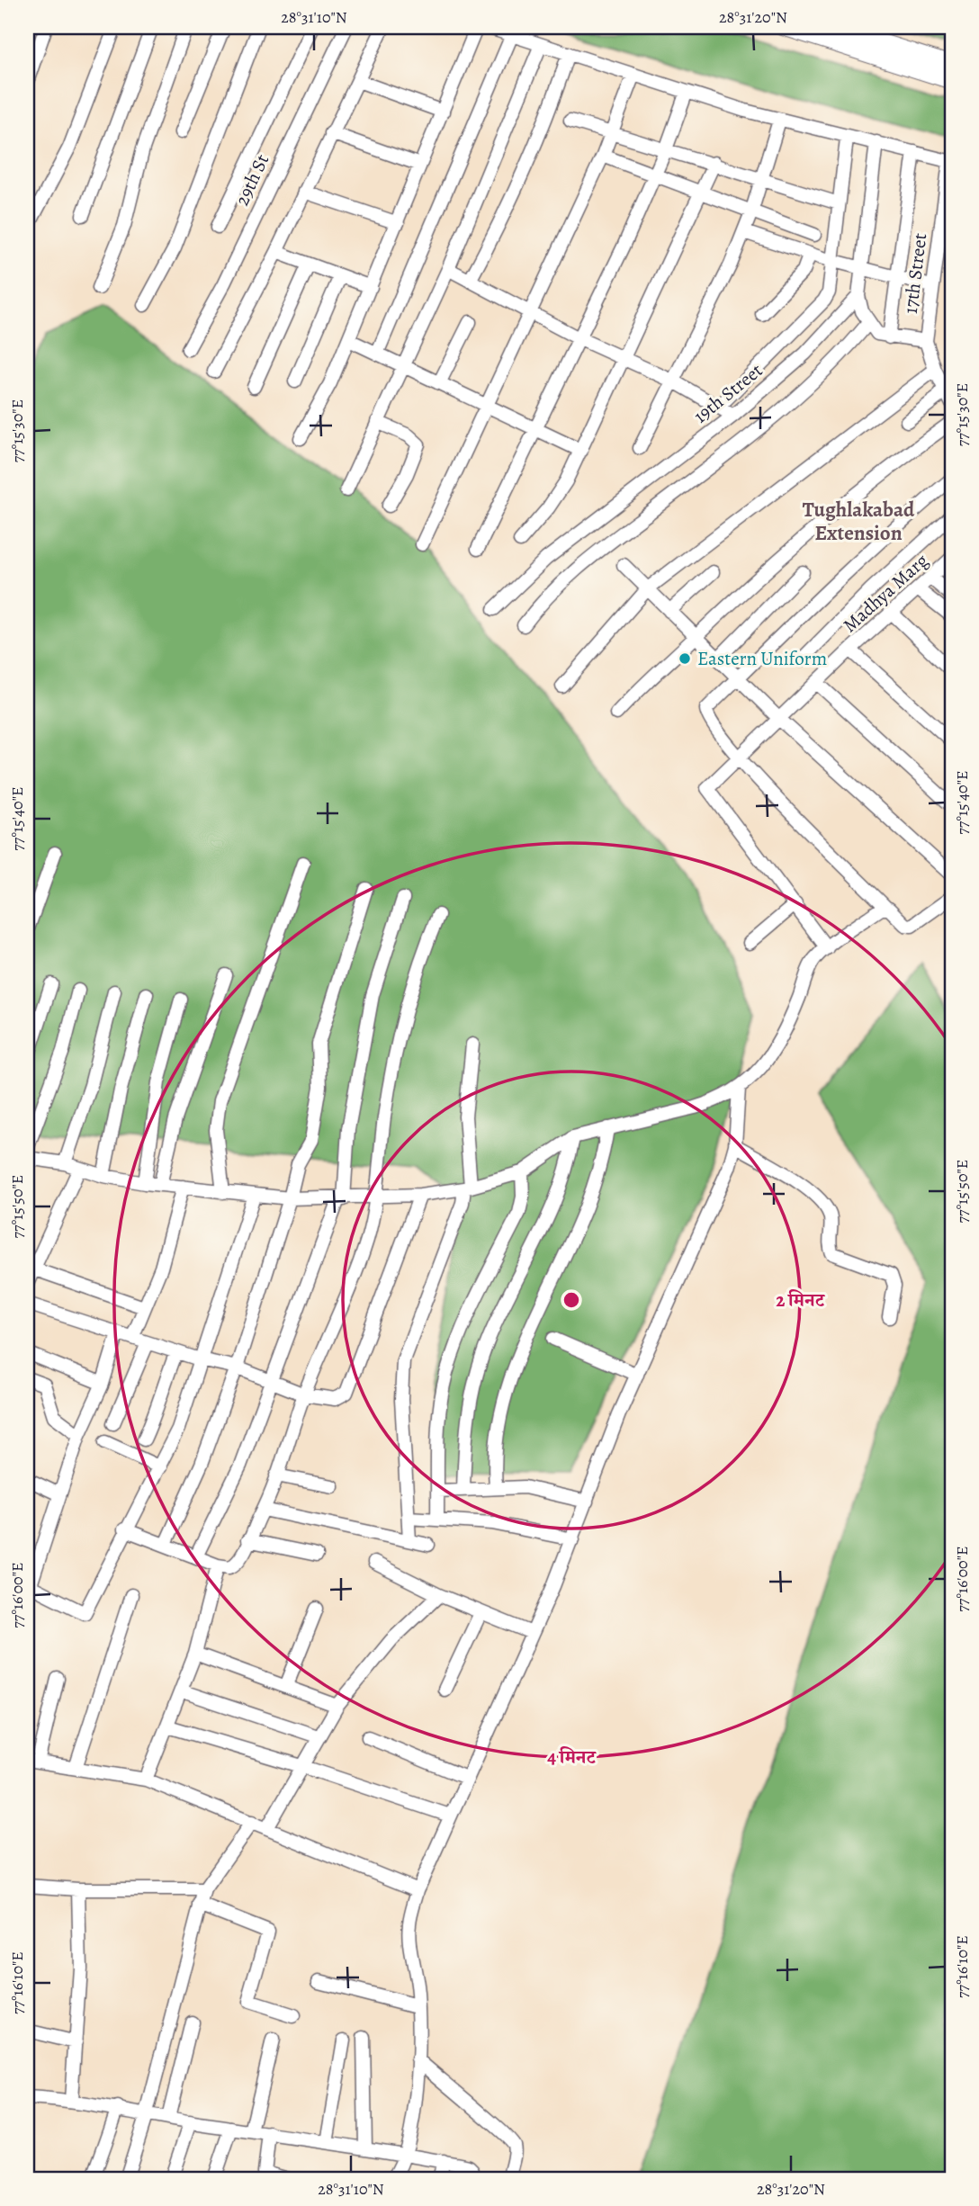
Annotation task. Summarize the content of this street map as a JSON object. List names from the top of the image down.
{
  "streets": {
    "street": [
      "29th St",
      "17th Street",
      "19th Street",
      "Madhya Marg"
    ]
  },
  "districts": ["Tughlakabad Extension"],
  "places": ["Eastern Uniform"],
  "coordinates": [
    "28°31'10\"N",
    "28°31'20\"N",
    "77°15'30\"E",
    "77°15'40\"E",
    "77°15'50\"E",
    "77°16'00\"E",
    "77°16'10\"E"
  ],
  "rings": ["2 मिनट", "4 मिनट"]
}
